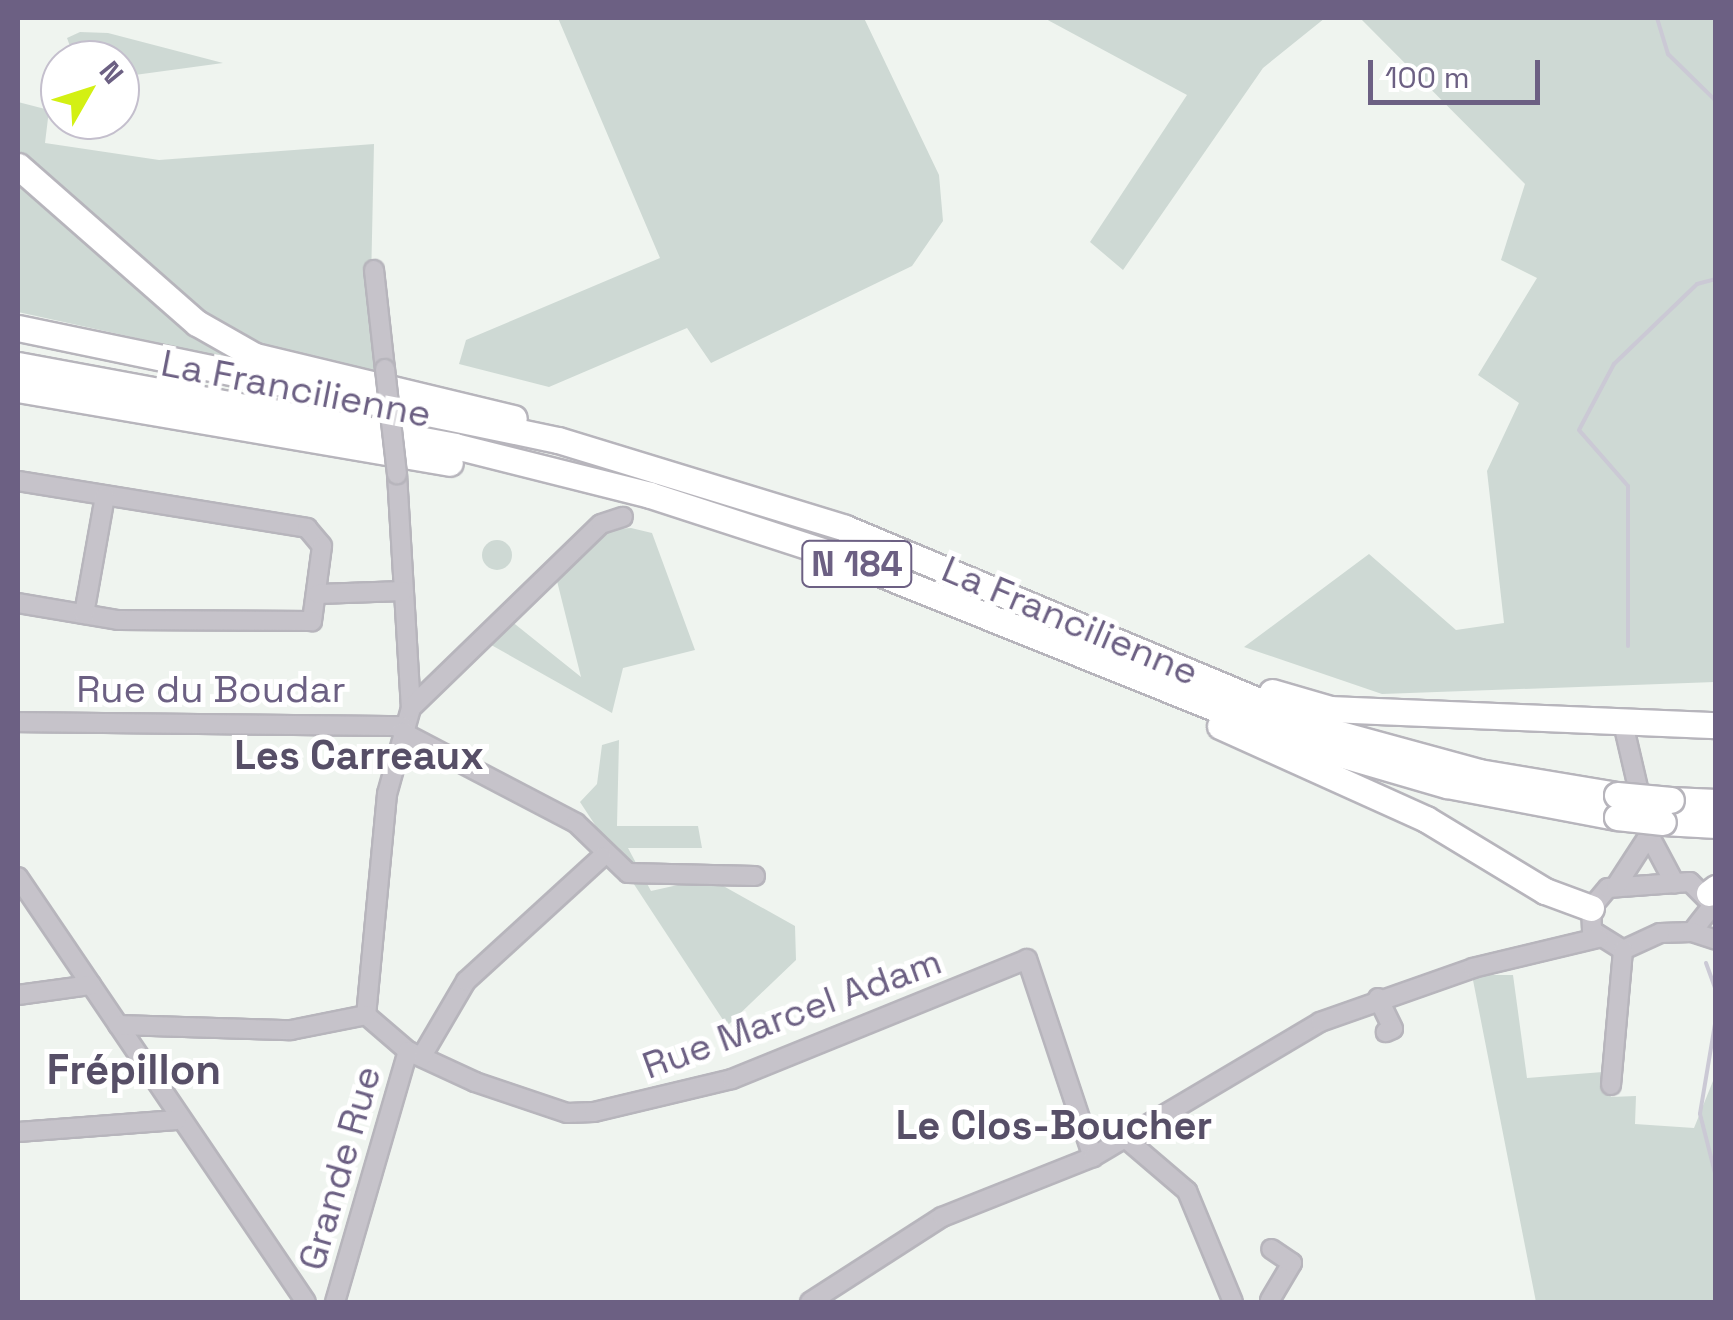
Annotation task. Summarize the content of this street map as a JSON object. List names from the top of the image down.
{
  "streets": {
    "highway": ["La Francilienne", "N 184"],
    "street": ["Rue du Boudar", "Rue Marcel Adam", "Grande Rue"]
  },
  "crossings": [
    ["Rue Marcel Adam", "Grande Rue"]
  ],
  "districts": ["Les Carreaux", "Frépillon", "Le Clos-Boucher"],
  "scale_bar": "100 m",
  "north": "top right"
}
